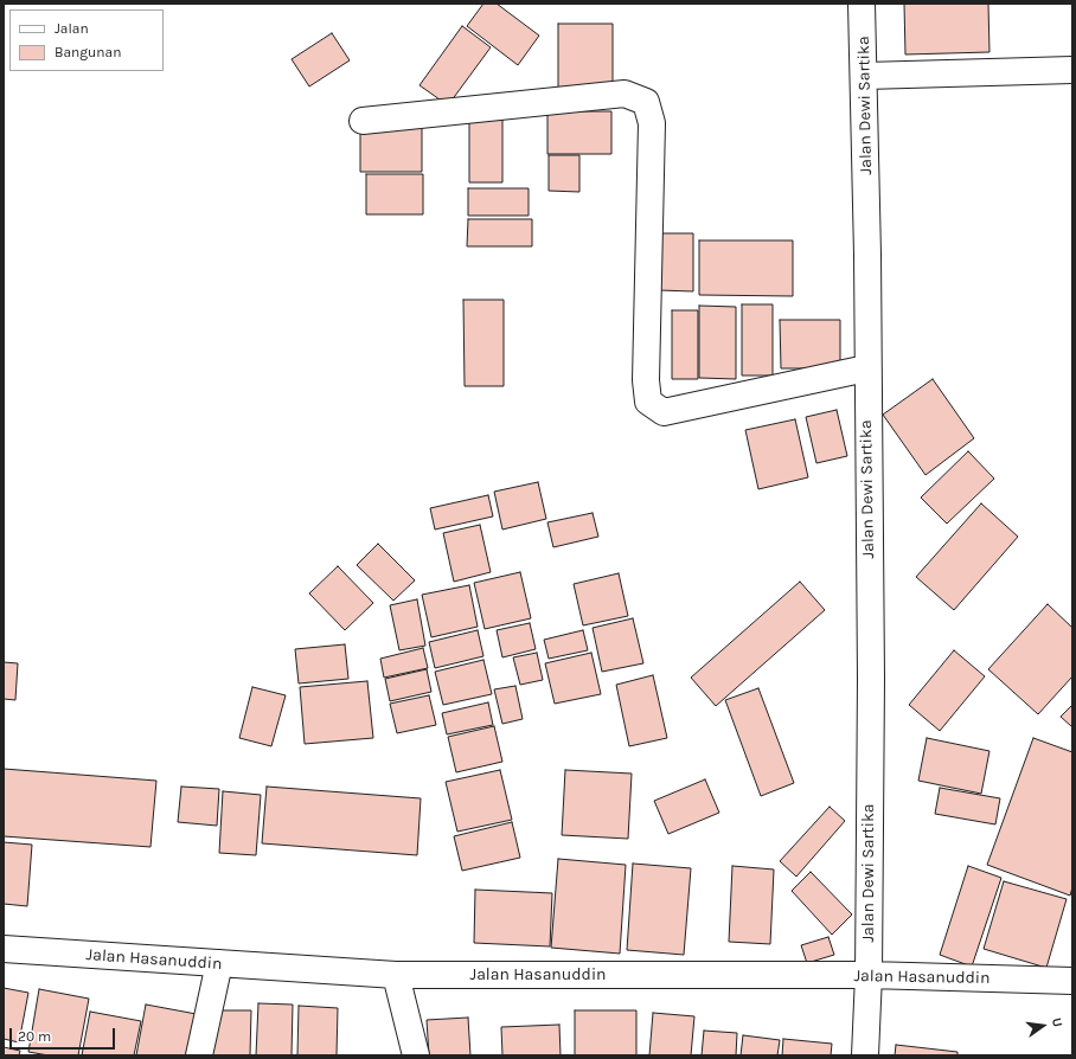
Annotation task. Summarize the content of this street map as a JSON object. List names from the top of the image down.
{
  "streets": {
    "street": ["Jalan Dewi Sartika", "Jalan Hasanuddin"]
  },
  "crossings": [
    ["Jalan Dewi Sartika", "Jalan Hasanuddin"]
  ],
  "legend": ["Jalan", "Bangunan"],
  "scale_bar": "20 m",
  "north": "right"
}
